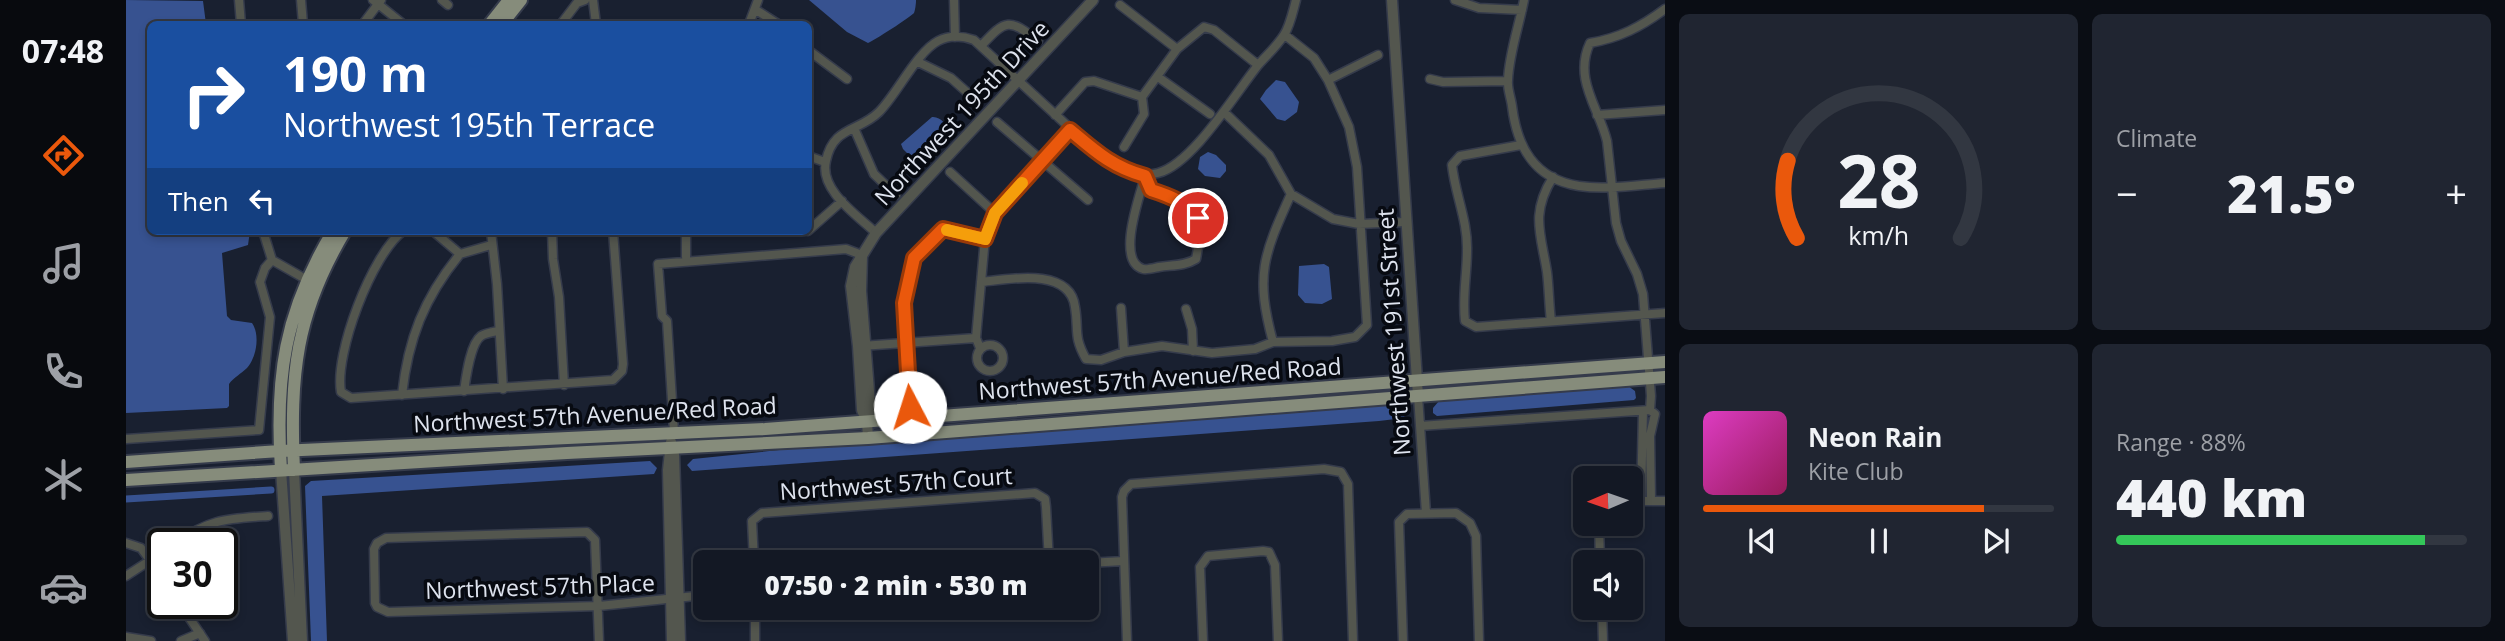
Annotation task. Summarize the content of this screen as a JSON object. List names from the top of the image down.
{
  "streets": {
    "main road": ["Northwest 57th Avenue/Red Road"],
    "street": [
      "Northwest 195th Drive",
      "Northwest 191st Street",
      "Northwest 57th Court",
      "Northwest 57th Place"
    ]
  },
  "crossings": [
    ["Northwest 195th Drive", "Northwest 57th Avenue/Red Road"],
    ["Northwest 191st Street", "Northwest 57th Avenue/Red Road"]
  ],
  "north": "left",
  "page": {
    "tabs": "07:48",
    "tile": [
      "Climate",
      ["Range · 88%", "440 km"]
    ],
    "turn": ["190 m", "Northwest 195th Terrace"],
    "heat": ["−", "21.5°", "+"],
    "then": "Then",
    "song": ["Neon Rain", "Kite Club"],
    "limit": "30",
    "trip": "07:50 · 2 min · 530 m",
    "gauge": ["28", "km/h"]
  }
}
